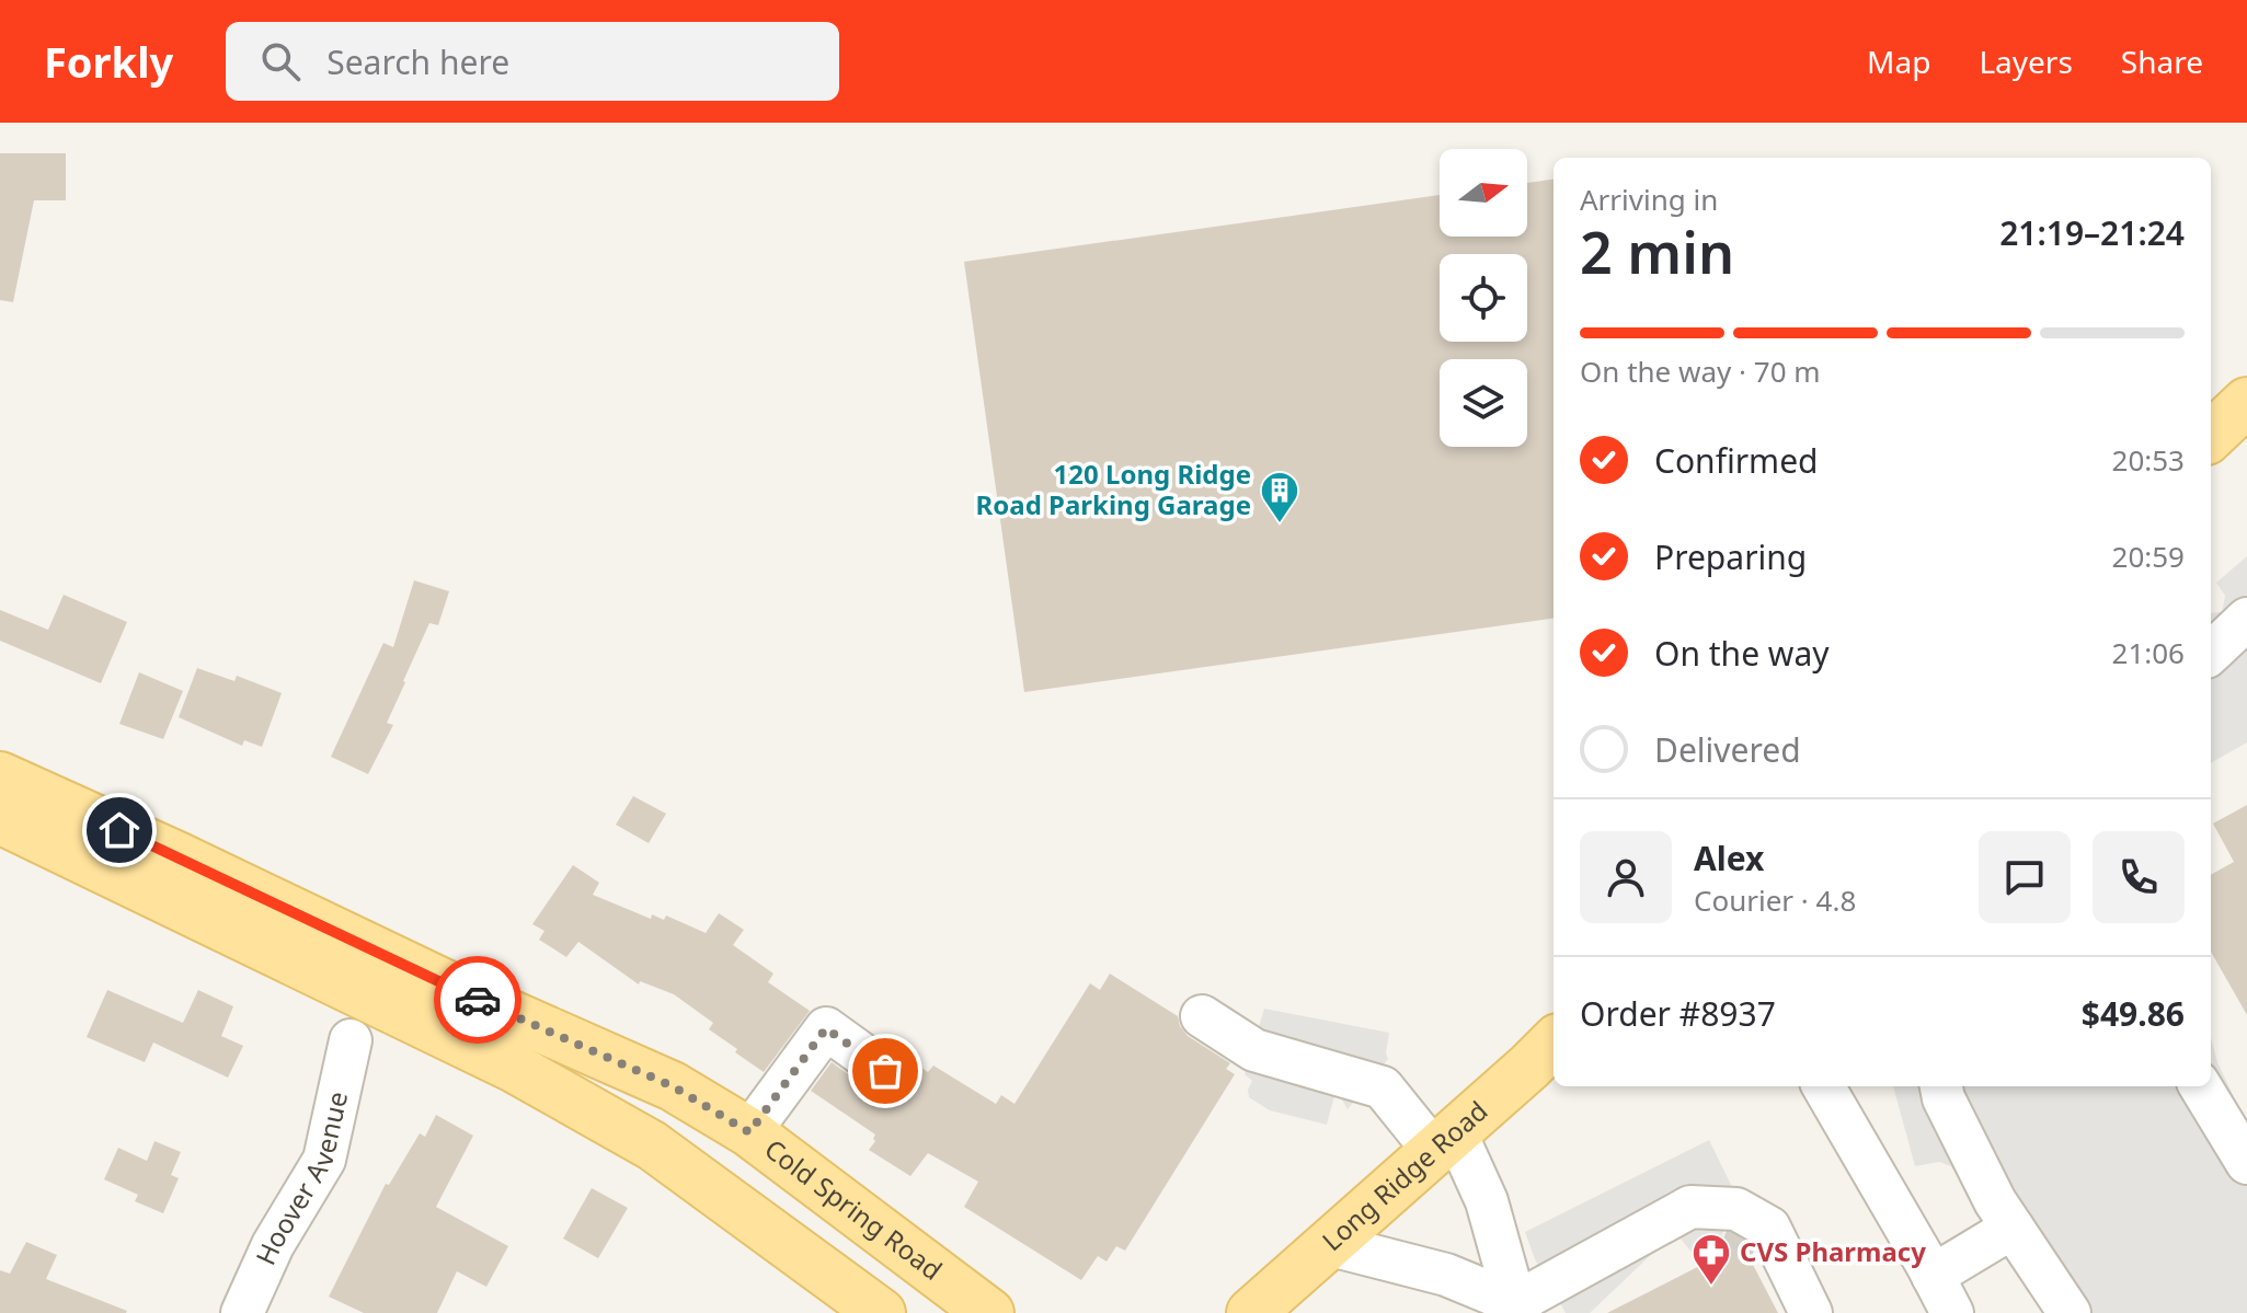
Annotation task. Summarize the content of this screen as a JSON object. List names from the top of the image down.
{
  "streets": {
    "main road": ["Long Ridge Road", "Cold Spring Road"],
    "street": ["Hoover Avenue"]
  },
  "places": {
    "building": ["120 Long Ridge Road Parking Garage"],
    "pharmacy": ["CVS Pharmacy"]
  },
  "north": "right",
  "page": {
    "header": "Forkly",
    "search": "Search here",
    "nav": ["Map", "Layers", "Share"],
    "heading": ["2 min", "Arriving in", "21:19–21:24"],
    "panel": [
      "Alex",
      "Courier · 4.8",
      "Order #8937",
      "$49.86"
    ],
    "bar": "On the way · 70 m",
    "list": [
      ["Confirmed", "20:53"],
      ["Preparing", "20:59"],
      ["On the way", "21:06"],
      "Delivered"
    ]
  }
}
